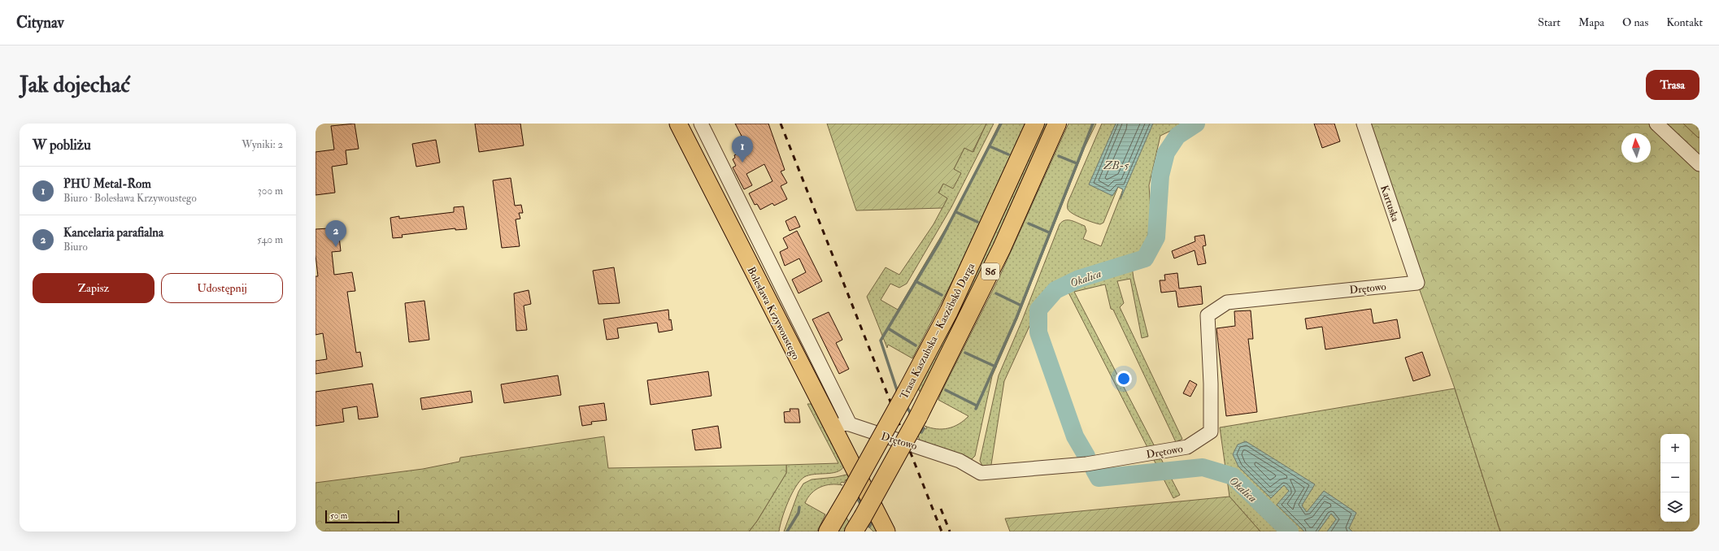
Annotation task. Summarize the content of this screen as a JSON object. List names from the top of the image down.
{
  "streets": {
    "highway": ["S6", "Trasa Kaszubska – Kaszëbskô Darga"],
    "main road": ["Bolesława Krzywoustego"],
    "street": ["Kartuska", "Drętowo"]
  },
  "crossings": [
    ["Kartuska", "Drętowo"]
  ],
  "water": ["ZB-5", "Okalica"],
  "scale_bar": "50 m",
  "north": "top",
  "page": {
    "header": "Citynav",
    "nav": [
      "Start",
      "Mapa",
      "O nas",
      "Kontakt"
    ],
    "buttons": [
      "Trasa",
      ["Zapisz", "Udostępnij"]
    ],
    "title": "Jak dojechać",
    "heading": ["W pobliżu", "Wyniki: 2"],
    "pins": ["1", "2"],
    "list": [
      {
        "mark": "1",
        "name": "PHU Metal-Rom",
        "note": "Biuro · Bolesława Krzywoustego",
        "value": "300 m"
      },
      {
        "mark": "2",
        "name": "Kancelaria parafialna",
        "note": "Biuro",
        "value": "540 m"
      }
    ],
    "map_buttons": ["+", "−"],
    "scale": "50 m"
  }
}
